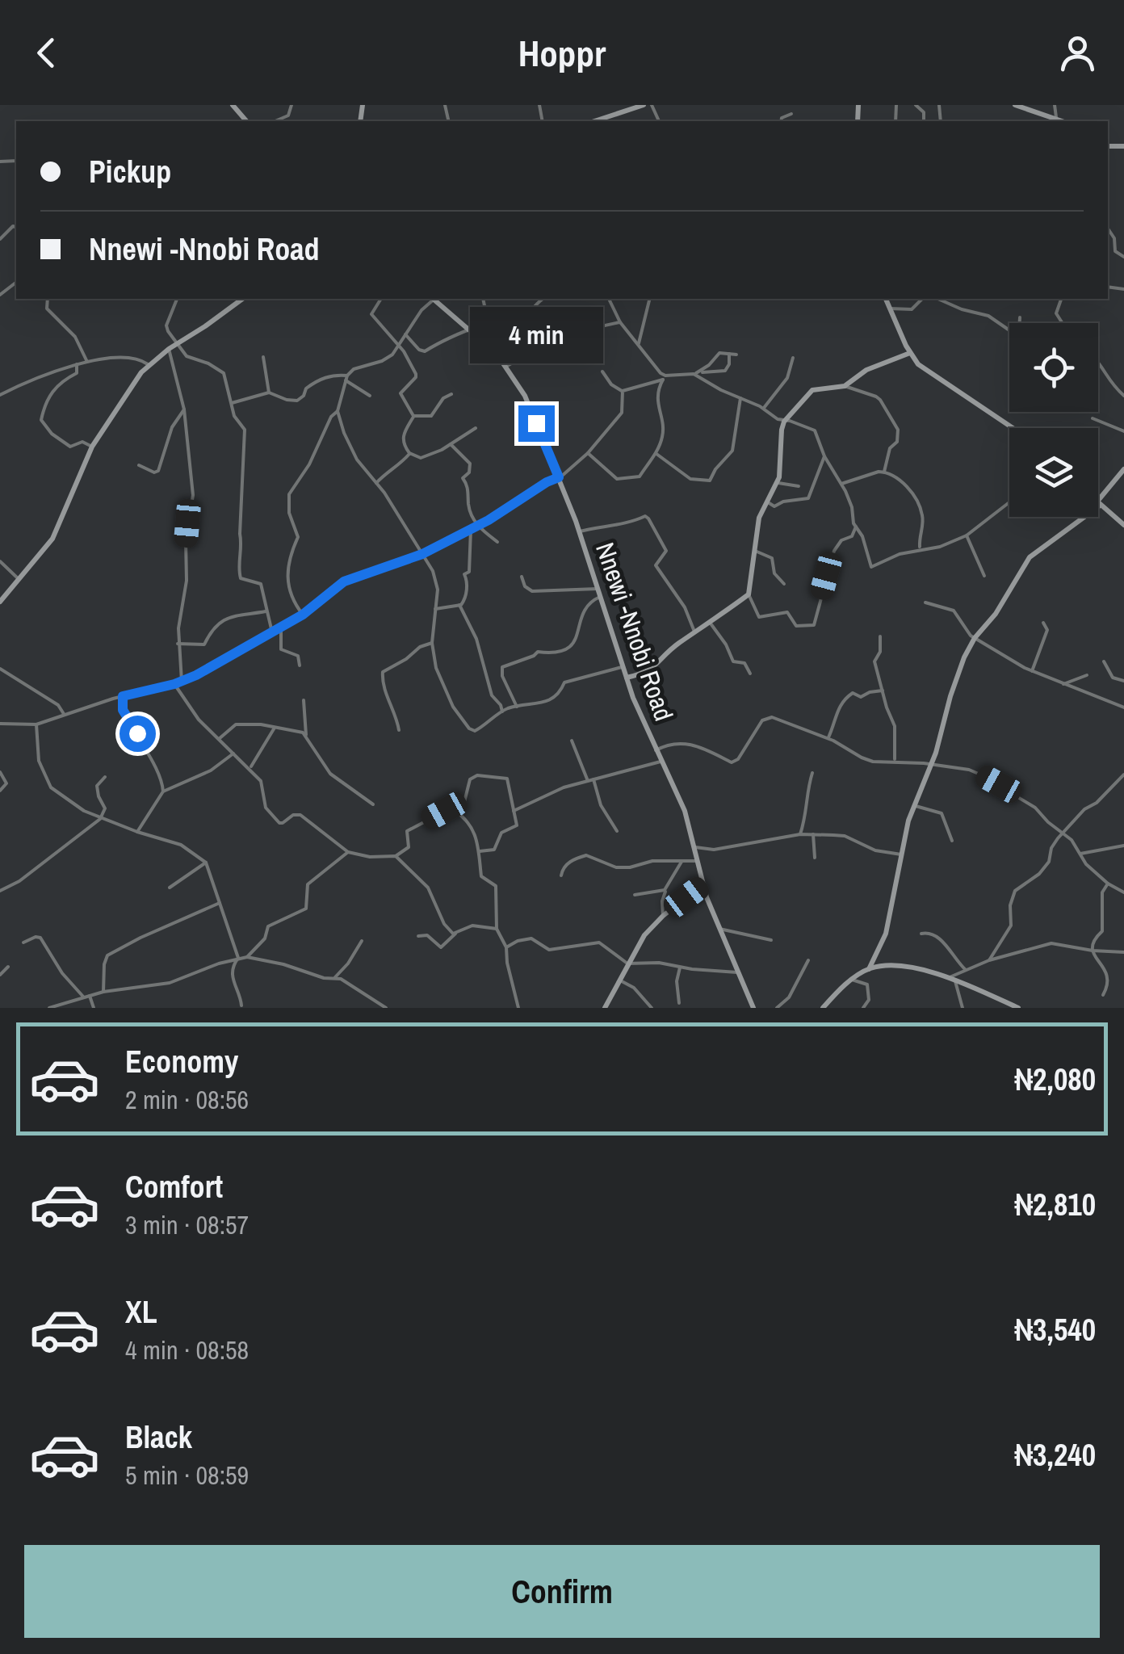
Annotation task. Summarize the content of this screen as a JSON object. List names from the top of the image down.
{
  "streets": {
    "main road": ["Nnewi -Nnobi Road"]
  },
  "page": {
    "header": "Hoppr",
    "banner": ["Pickup", "Nnewi -Nnobi Road"],
    "bubble": "4 min",
    "list": [
      {
        "name": "Economy",
        "note": "2 min · 08:56",
        "value": "₦2,080"
      },
      {
        "name": "Comfort",
        "note": "3 min · 08:57",
        "value": "₦2,810"
      },
      {
        "name": "XL",
        "note": "4 min · 08:58",
        "value": "₦3,540"
      },
      {
        "name": "Black",
        "note": "5 min · 08:59",
        "value": "₦3,240"
      }
    ],
    "buttons": "Confirm"
  }
}
